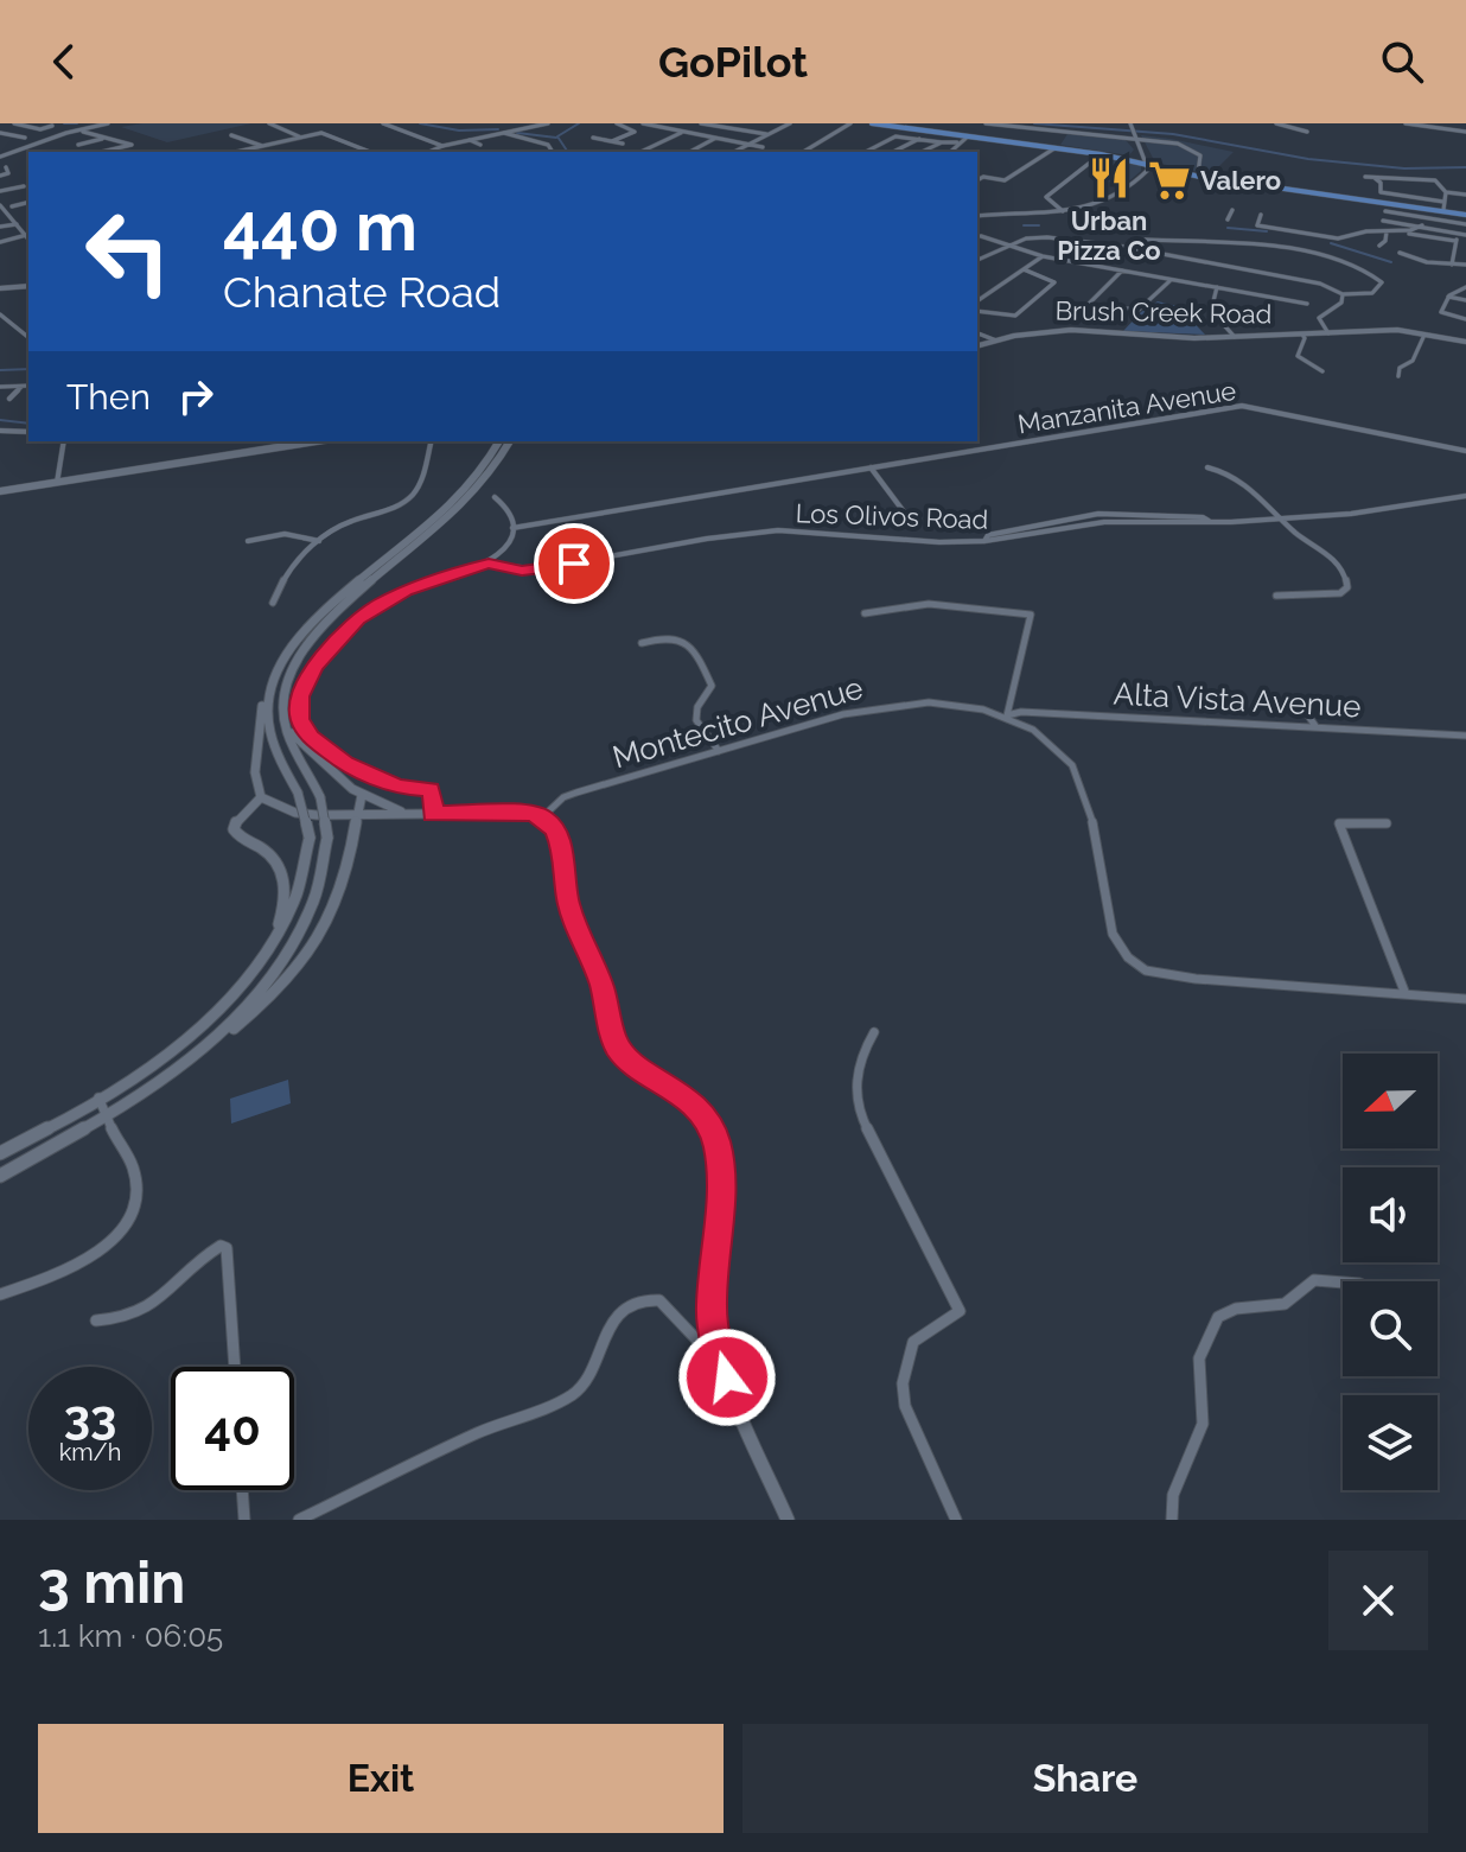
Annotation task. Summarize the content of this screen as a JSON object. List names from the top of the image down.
{
  "streets": {
    "main road": ["Brush Creek Road"],
    "street": [
      "Manzanita Avenue",
      "Los Olivos Road",
      "Alta Vista Avenue",
      "Montecito Avenue"
    ]
  },
  "crossings": [
    ["Alta Vista Avenue", "Montecito Avenue"]
  ],
  "places": {
    "restaurant": ["Urban Pizza Co"],
    "supermarket": ["Valero"]
  },
  "north": "left",
  "page": {
    "header": "GoPilot",
    "turn": ["440 m", "Chanate Road"],
    "then": "Then",
    "speed": "33 km/h",
    "limit": "40",
    "heading": ["3 min", "1.1 km · 06:05"],
    "buttons": ["Exit", "Share"]
  }
}
